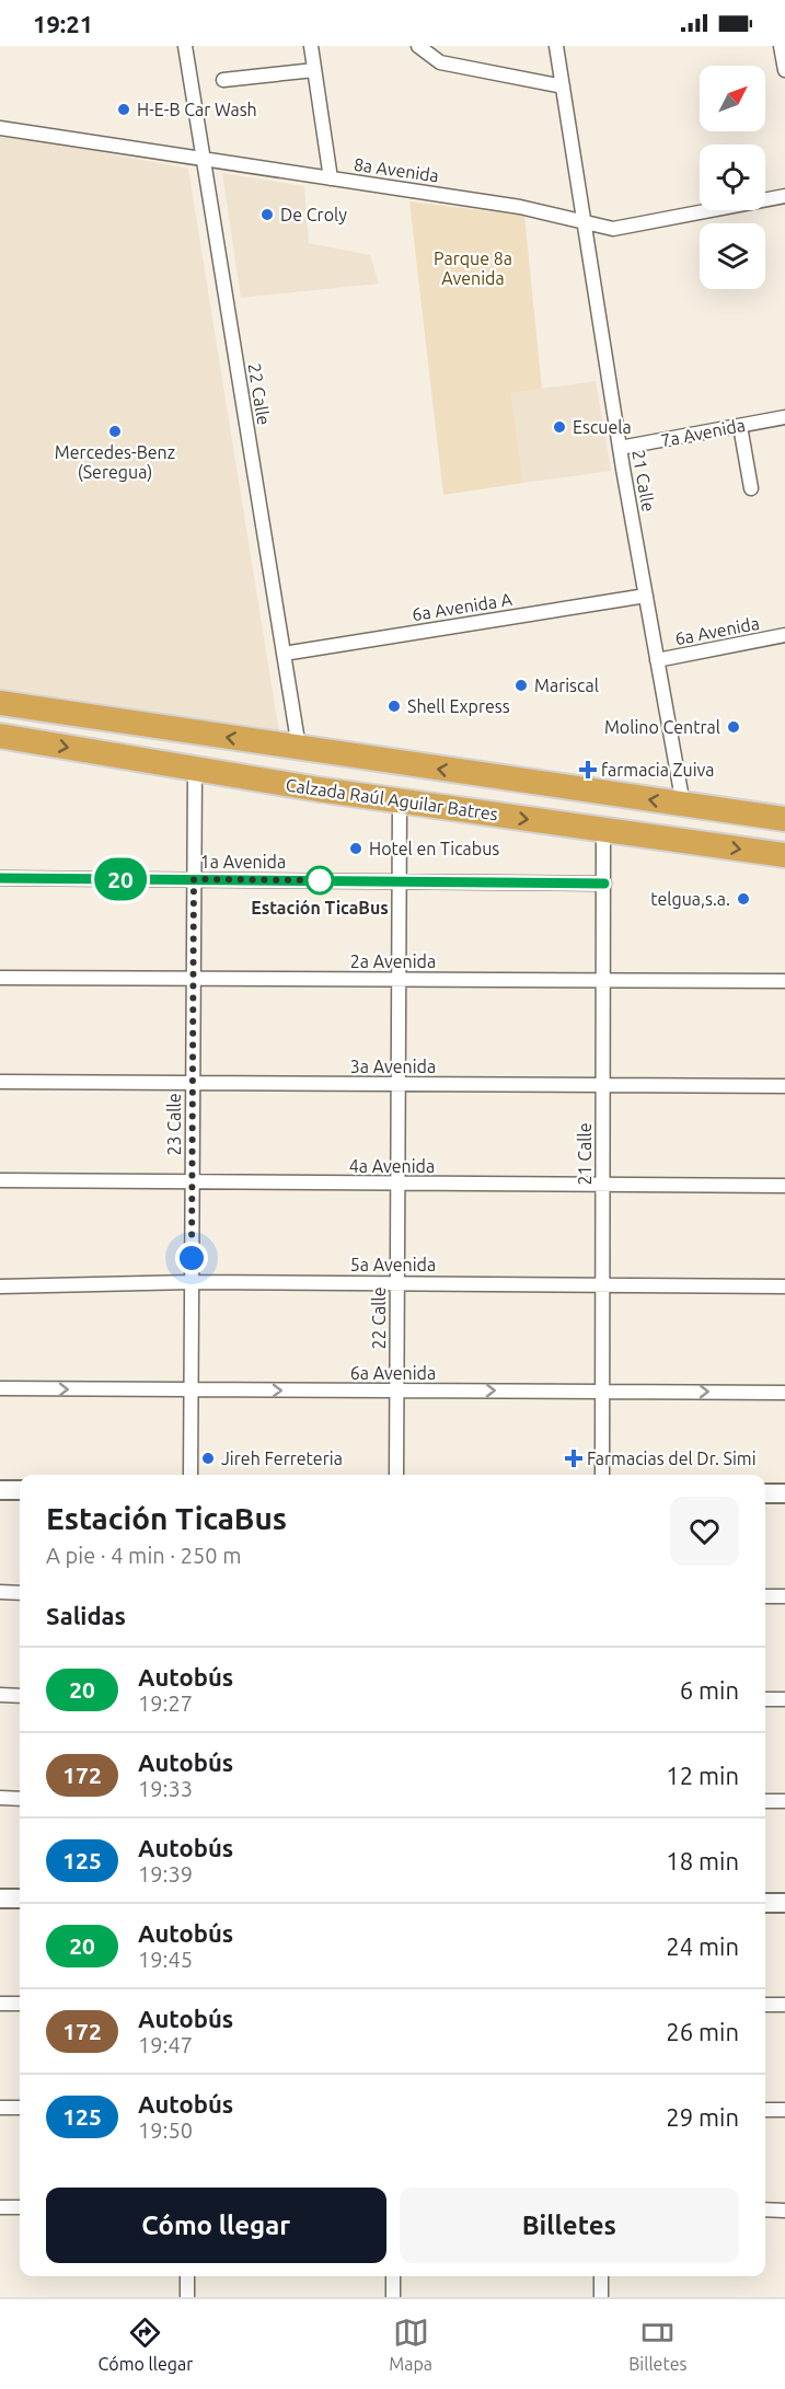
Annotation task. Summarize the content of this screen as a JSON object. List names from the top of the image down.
{
  "streets": {
    "highway": ["Calzada Raúl Aguilar Batres"],
    "street": [
      "8a Avenida",
      "22 Calle",
      "7a Avenida",
      "21 Calle",
      "6a Avenida A",
      "6a Avenida",
      "1a Avenida",
      "2a Avenida",
      "3a Avenida",
      "23 Calle",
      "4a Avenida",
      "5a Avenida"
    ]
  },
  "crossings": [
    ["8a Avenida", "22 Calle"],
    ["8a Avenida", "21 Calle"],
    ["22 Calle", "6a Avenida A"],
    ["22 Calle", "6a Avenida"],
    ["22 Calle", "Calzada Raúl Aguilar Batres"],
    ["22 Calle", "1a Avenida"],
    ["22 Calle", "2a Avenida"],
    ["22 Calle", "3a Avenida"],
    ["22 Calle", "4a Avenida"],
    ["22 Calle", "5a Avenida"],
    ["7a Avenida", "21 Calle"],
    ["21 Calle", "6a Avenida A"],
    ["21 Calle", "6a Avenida"],
    ["21 Calle", "Calzada Raúl Aguilar Batres"],
    ["21 Calle", "1a Avenida"],
    ["21 Calle", "2a Avenida"],
    ["21 Calle", "3a Avenida"],
    ["21 Calle", "4a Avenida"],
    ["21 Calle", "5a Avenida"],
    ["6a Avenida", "23 Calle"],
    ["Calzada Raúl Aguilar Batres", "23 Calle"],
    ["1a Avenida", "23 Calle"],
    ["2a Avenida", "23 Calle"],
    ["3a Avenida", "23 Calle"],
    ["23 Calle", "4a Avenida"],
    ["23 Calle", "5a Avenida"]
  ],
  "one_way": ["6a Avenida"],
  "parks": ["Parque 8a Avenida"],
  "places": {
    "other": [
      "H-E-B Car Wash",
      "De Croly",
      "Escuela",
      "Mercedes-Benz (Seregua)",
      "Mariscal",
      "Shell Express",
      "Molino Central",
      "Hotel en Ticabus",
      "Estación TicaBus",
      "telgua,s.a.",
      "Jireh Ferreteria"
    ],
    "health": ["farmacia Zuiva", "Farmacias del Dr. Simi"]
  },
  "lines": ["bus line 20"],
  "north": "top right",
  "page": {
    "status": "19:21",
    "on_map": "20",
    "heading": [
      ["Estación TicaBus", "A pie · 4 min · 250 m"],
      "Salidas"
    ],
    "list": [
      {
        "mark": "20",
        "name": "Autobús",
        "note": "19:27",
        "value": "6 min"
      },
      {
        "mark": "172",
        "name": "Autobús",
        "note": "19:33",
        "value": "12 min"
      },
      {
        "mark": "125",
        "name": "Autobús",
        "note": "19:39",
        "value": "18 min"
      },
      {
        "mark": "20",
        "name": "Autobús",
        "note": "19:45",
        "value": "24 min"
      },
      {
        "mark": "172",
        "name": "Autobús",
        "note": "19:47",
        "value": "26 min"
      },
      {
        "mark": "125",
        "name": "Autobús",
        "note": "19:50",
        "value": "29 min"
      }
    ],
    "buttons": ["Cómo llegar", "Billetes"],
    "tabs": ["Cómo llegar", "Mapa", "Billetes"]
  }
}
